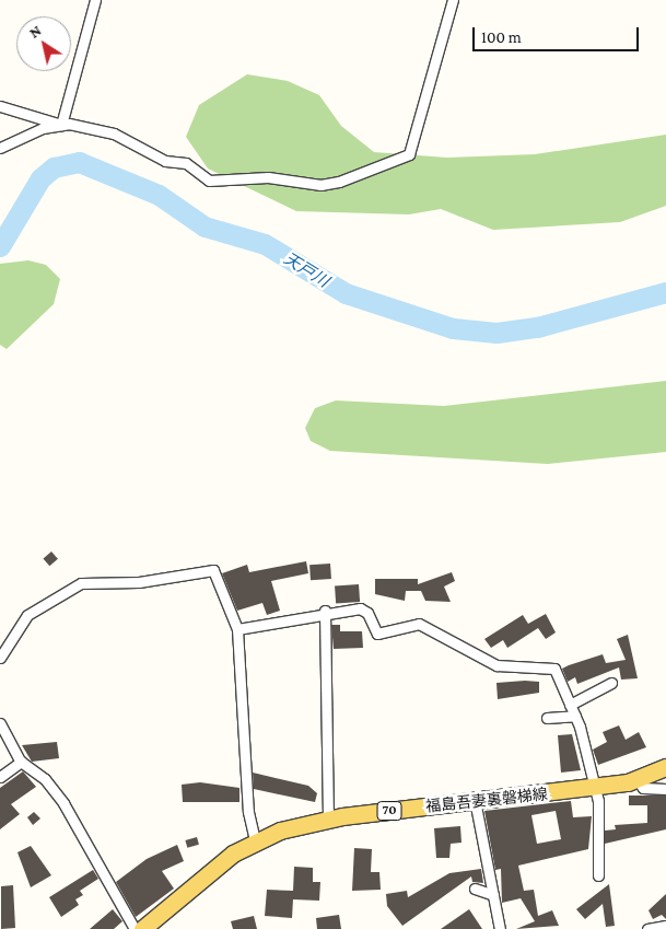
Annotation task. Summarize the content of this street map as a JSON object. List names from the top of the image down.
{
  "streets": {
    "main road": ["福島吾妻裏磐梯線", "70"]
  },
  "water": ["天戸川"],
  "scale_bar": "100 m",
  "north": "top left"
}
